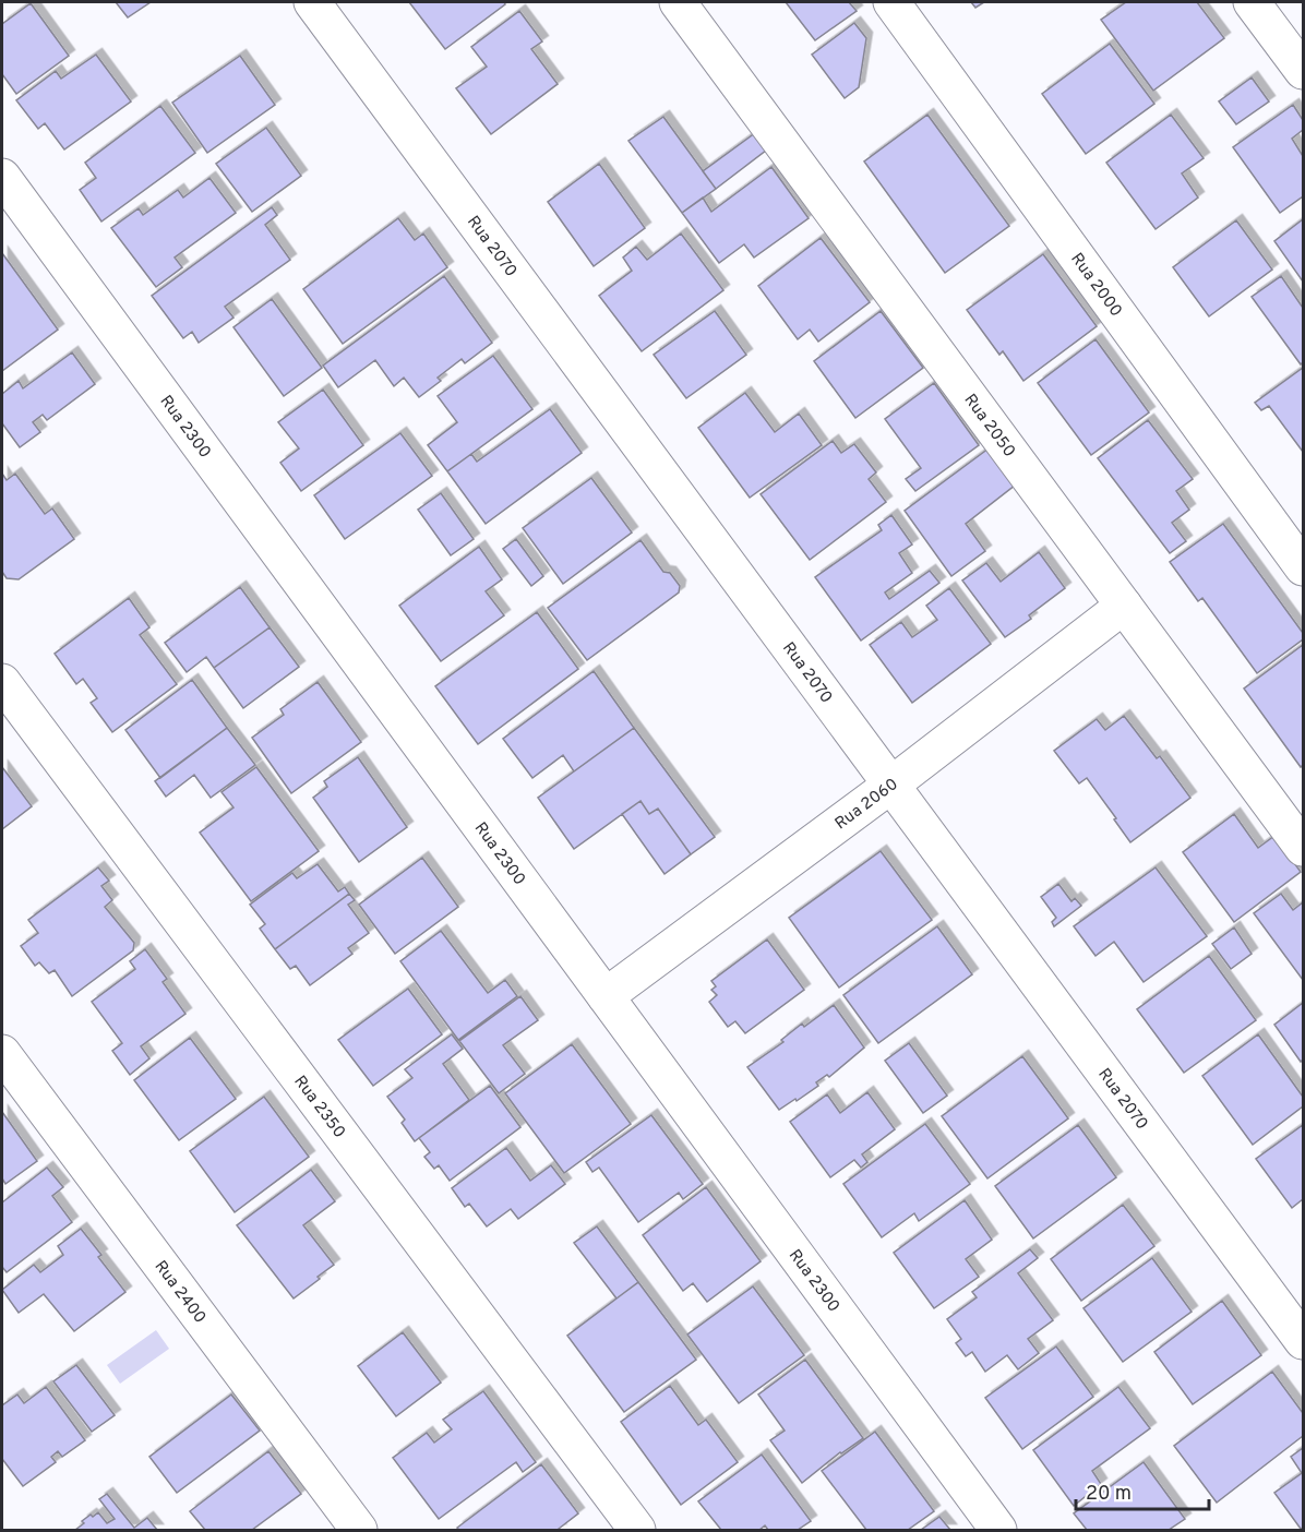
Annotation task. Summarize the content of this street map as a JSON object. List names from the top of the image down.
{
  "streets": {
    "street": [
      "Rua 2070",
      "Rua 2000",
      "Rua 2050",
      "Rua 2300",
      "Rua 2060",
      "Rua 2350",
      "Rua 2400"
    ]
  },
  "crossings": [
    ["Rua 2070", "Rua 2060"],
    ["Rua 2050", "Rua 2060"],
    ["Rua 2300", "Rua 2060"]
  ],
  "scale_bar": "20 m"
}
